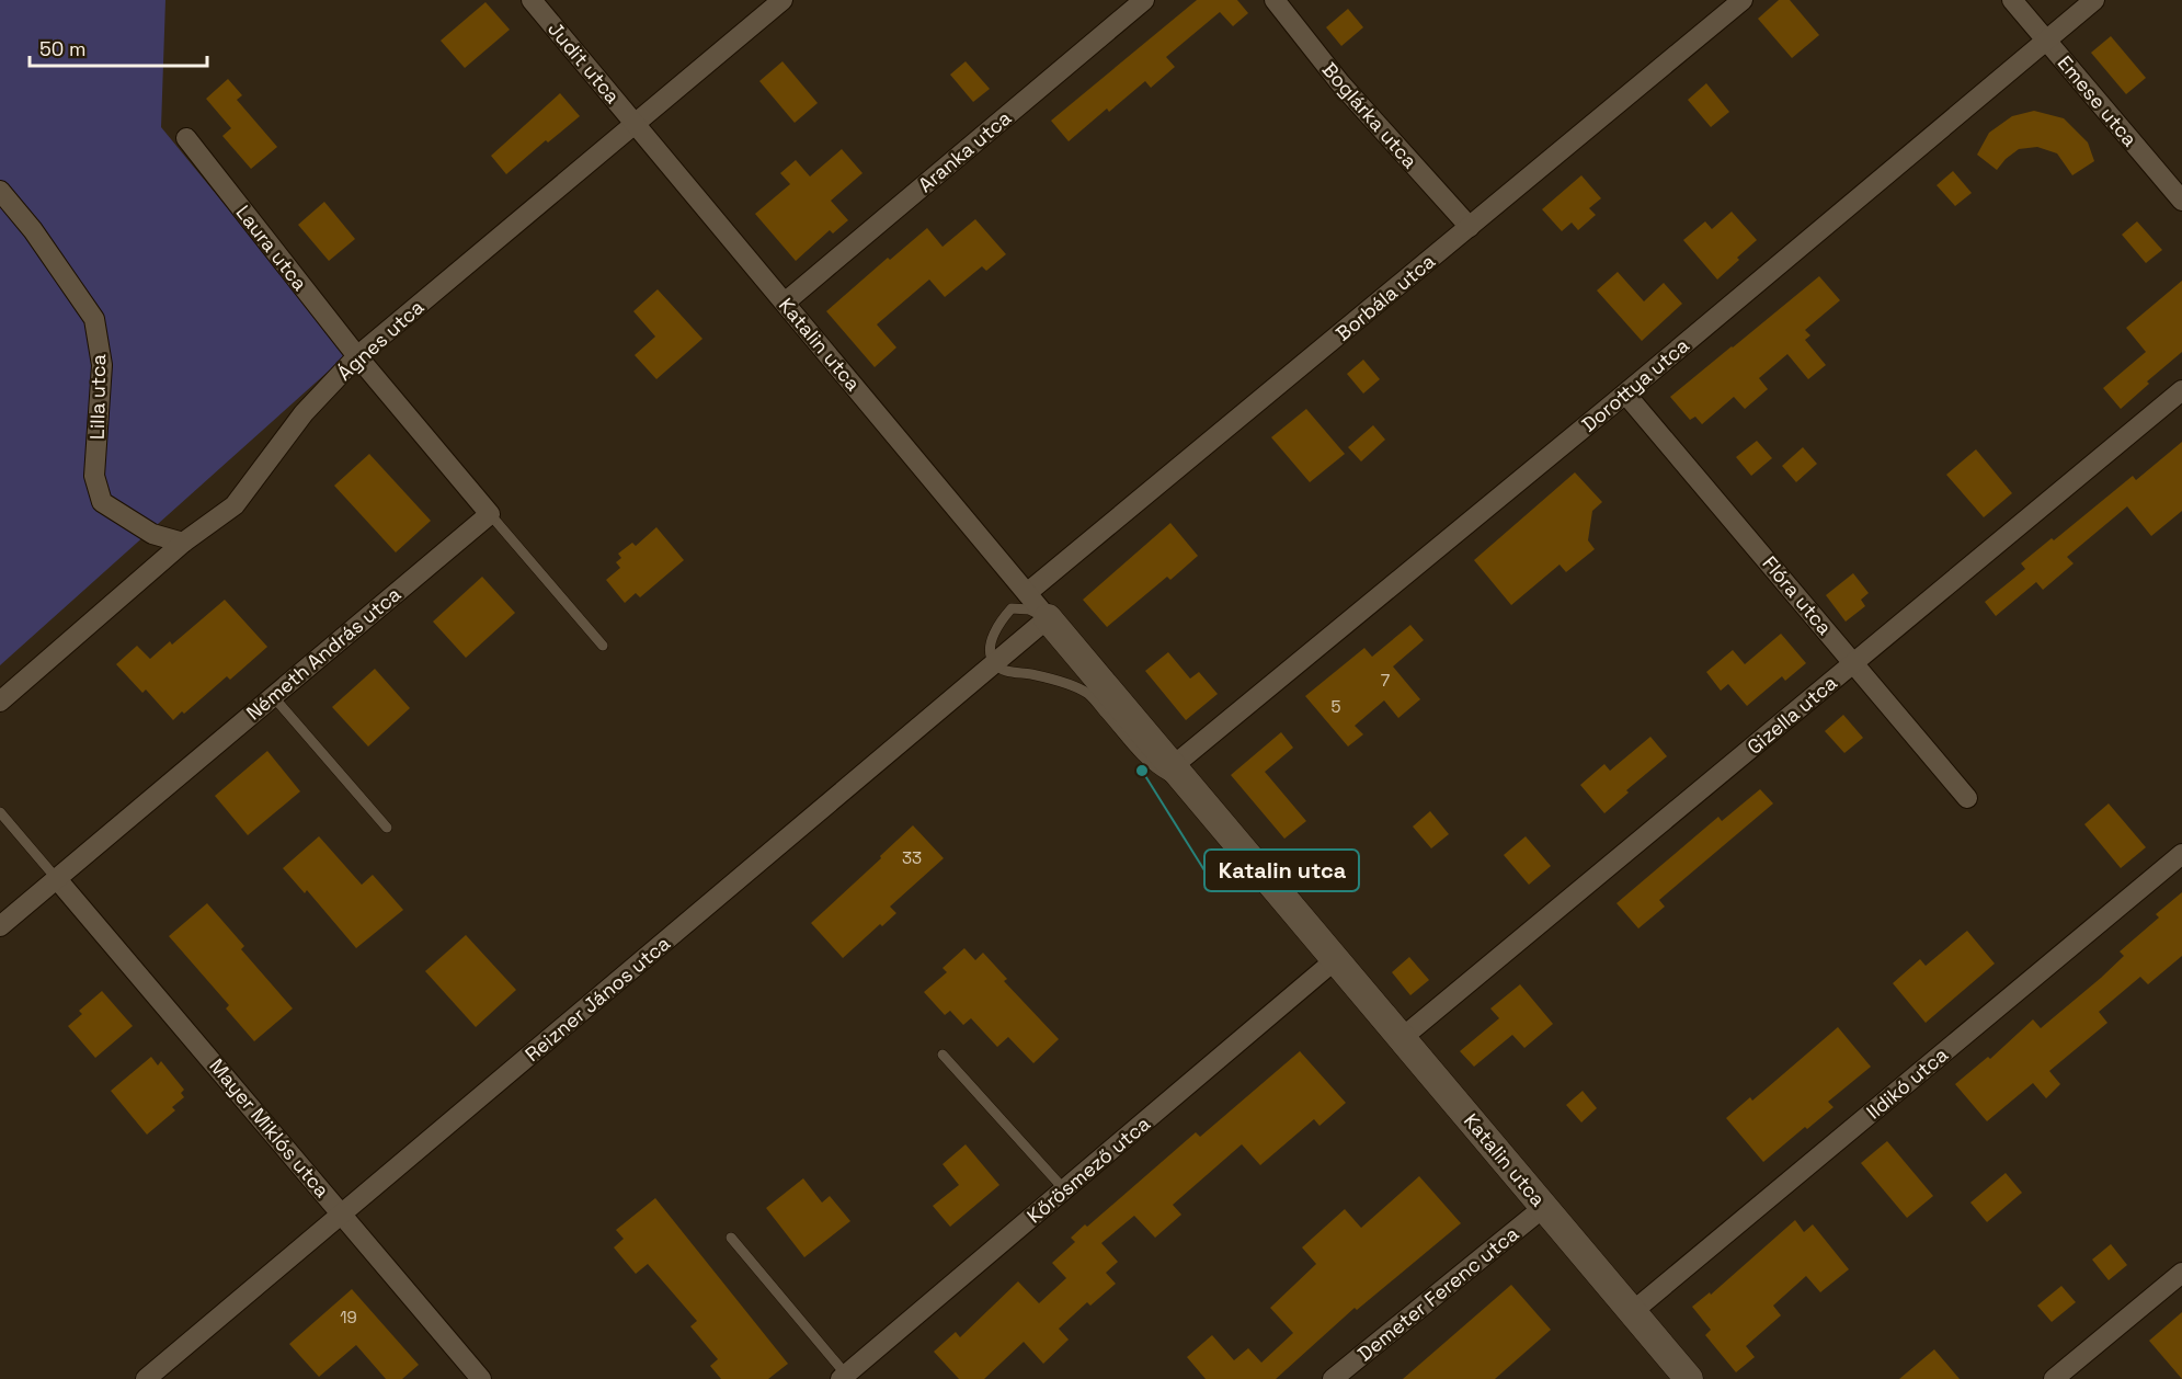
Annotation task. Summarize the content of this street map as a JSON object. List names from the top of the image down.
{
  "streets": {
    "street": [
      "Judit utca",
      "Emese utca",
      "Boglárka utca",
      "Aranka utca",
      "Laura utca",
      "Borbála utca",
      "Ágnes utca",
      "Katalin utca",
      "Dorottya utca",
      "Lilla utca",
      "Flóra utca",
      "Németh András utca",
      "Gizella utca",
      "Reizner János utca",
      "Ildikó utca",
      "Mayer Miklós utca",
      "Kőrösmező utca",
      "Demeter Ferenc utca"
    ]
  },
  "crossings": [
    ["Judit utca", "Ágnes utca"],
    ["Judit utca", "Katalin utca"],
    ["Emese utca", "Dorottya utca"],
    ["Boglárka utca", "Borbála utca"],
    ["Aranka utca", "Katalin utca"],
    ["Laura utca", "Ágnes utca"],
    ["Borbála utca", "Katalin utca"],
    ["Ágnes utca", "Katalin utca"],
    ["Ágnes utca", "Lilla utca"],
    ["Katalin utca", "Dorottya utca"],
    ["Katalin utca", "Gizella utca"],
    ["Katalin utca", "Reizner János utca"],
    ["Katalin utca", "Ildikó utca"],
    ["Katalin utca", "Kőrösmező utca"],
    ["Katalin utca", "Demeter Ferenc utca"],
    ["Dorottya utca", "Flóra utca"],
    ["Flóra utca", "Gizella utca"],
    ["Németh András utca", "Mayer Miklós utca"],
    ["Reizner János utca", "Mayer Miklós utca"]
  ],
  "places": ["Katalin utca"],
  "house_numbers": [
    "7",
    "5",
    "33",
    "19"
  ],
  "scale_bar": "50 m"
}
